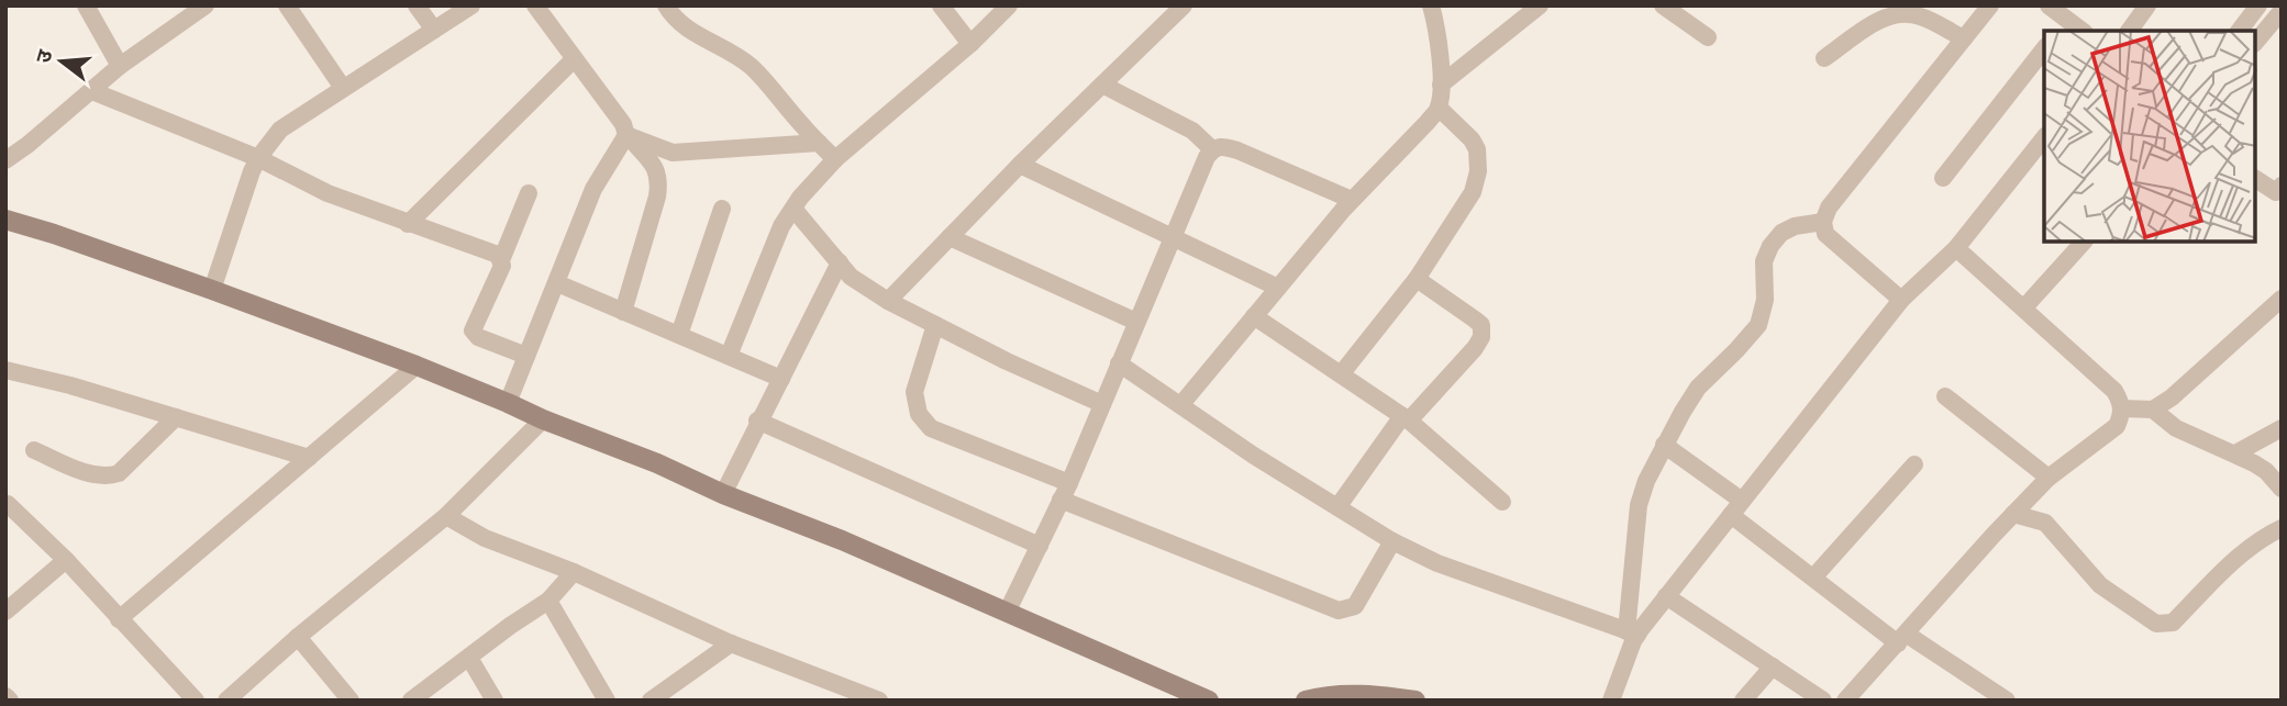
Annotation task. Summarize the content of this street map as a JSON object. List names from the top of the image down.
{
  "north": "left"
}
